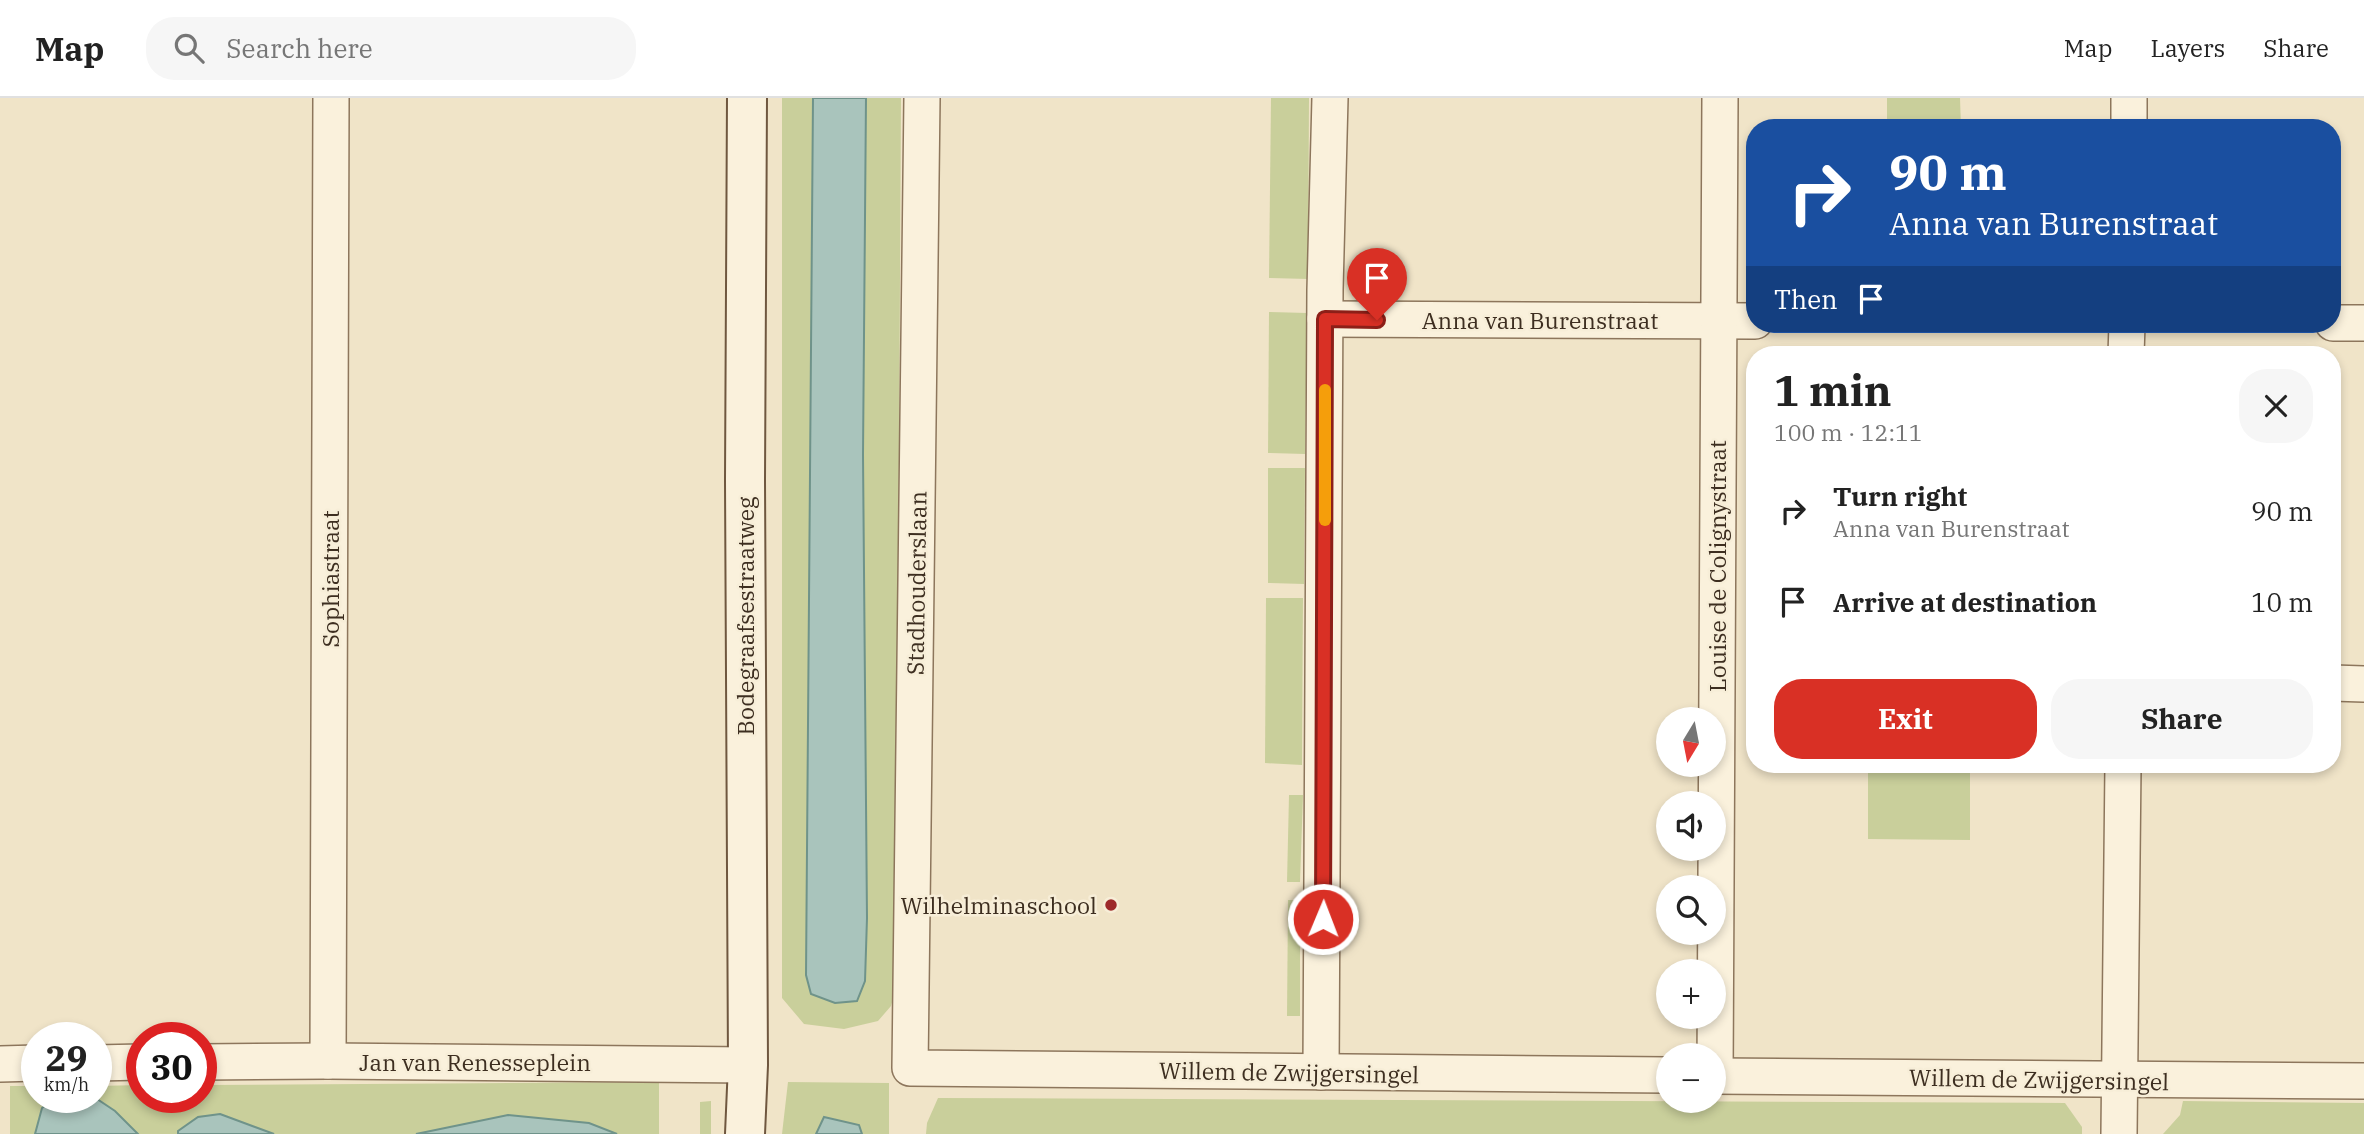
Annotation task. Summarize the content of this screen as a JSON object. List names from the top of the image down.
{
  "streets": {
    "main road": ["Bodegraafsestraatweg"],
    "street": [
      "Anna van Burenstraat",
      "Louise de Colignystraat",
      "Sophiastraat",
      "Stadhouderslaan",
      "Jan van Renesseplein",
      "Willem de Zwijgersingel"
    ]
  },
  "crossings": [
    ["Anna van Burenstraat", "Louise de Colignystraat"],
    ["Sophiastraat", "Jan van Renesseplein"],
    ["Stadhouderslaan", "Willem de Zwijgersingel"],
    ["Bodegraafsestraatweg", "Jan van Renesseplein"]
  ],
  "places": ["Wilhelminaschool"],
  "north": "bottom",
  "page": {
    "header": "Map",
    "search": "Search here",
    "nav": ["Map", "Layers", "Share"],
    "turn": ["90 m", "Anna van Burenstraat"],
    "then": "Then",
    "heading": ["1 min", "100 m · 12:11"],
    "list": [
      {
        "name": "Turn right",
        "note": "Anna van Burenstraat",
        "value": "90 m"
      },
      {
        "name": "Arrive at destination",
        "value": "10 m"
      }
    ],
    "buttons": ["Exit", "Share"],
    "map_buttons": ["+", "−"],
    "speed": "29 km/h",
    "limit": "30"
  }
}
